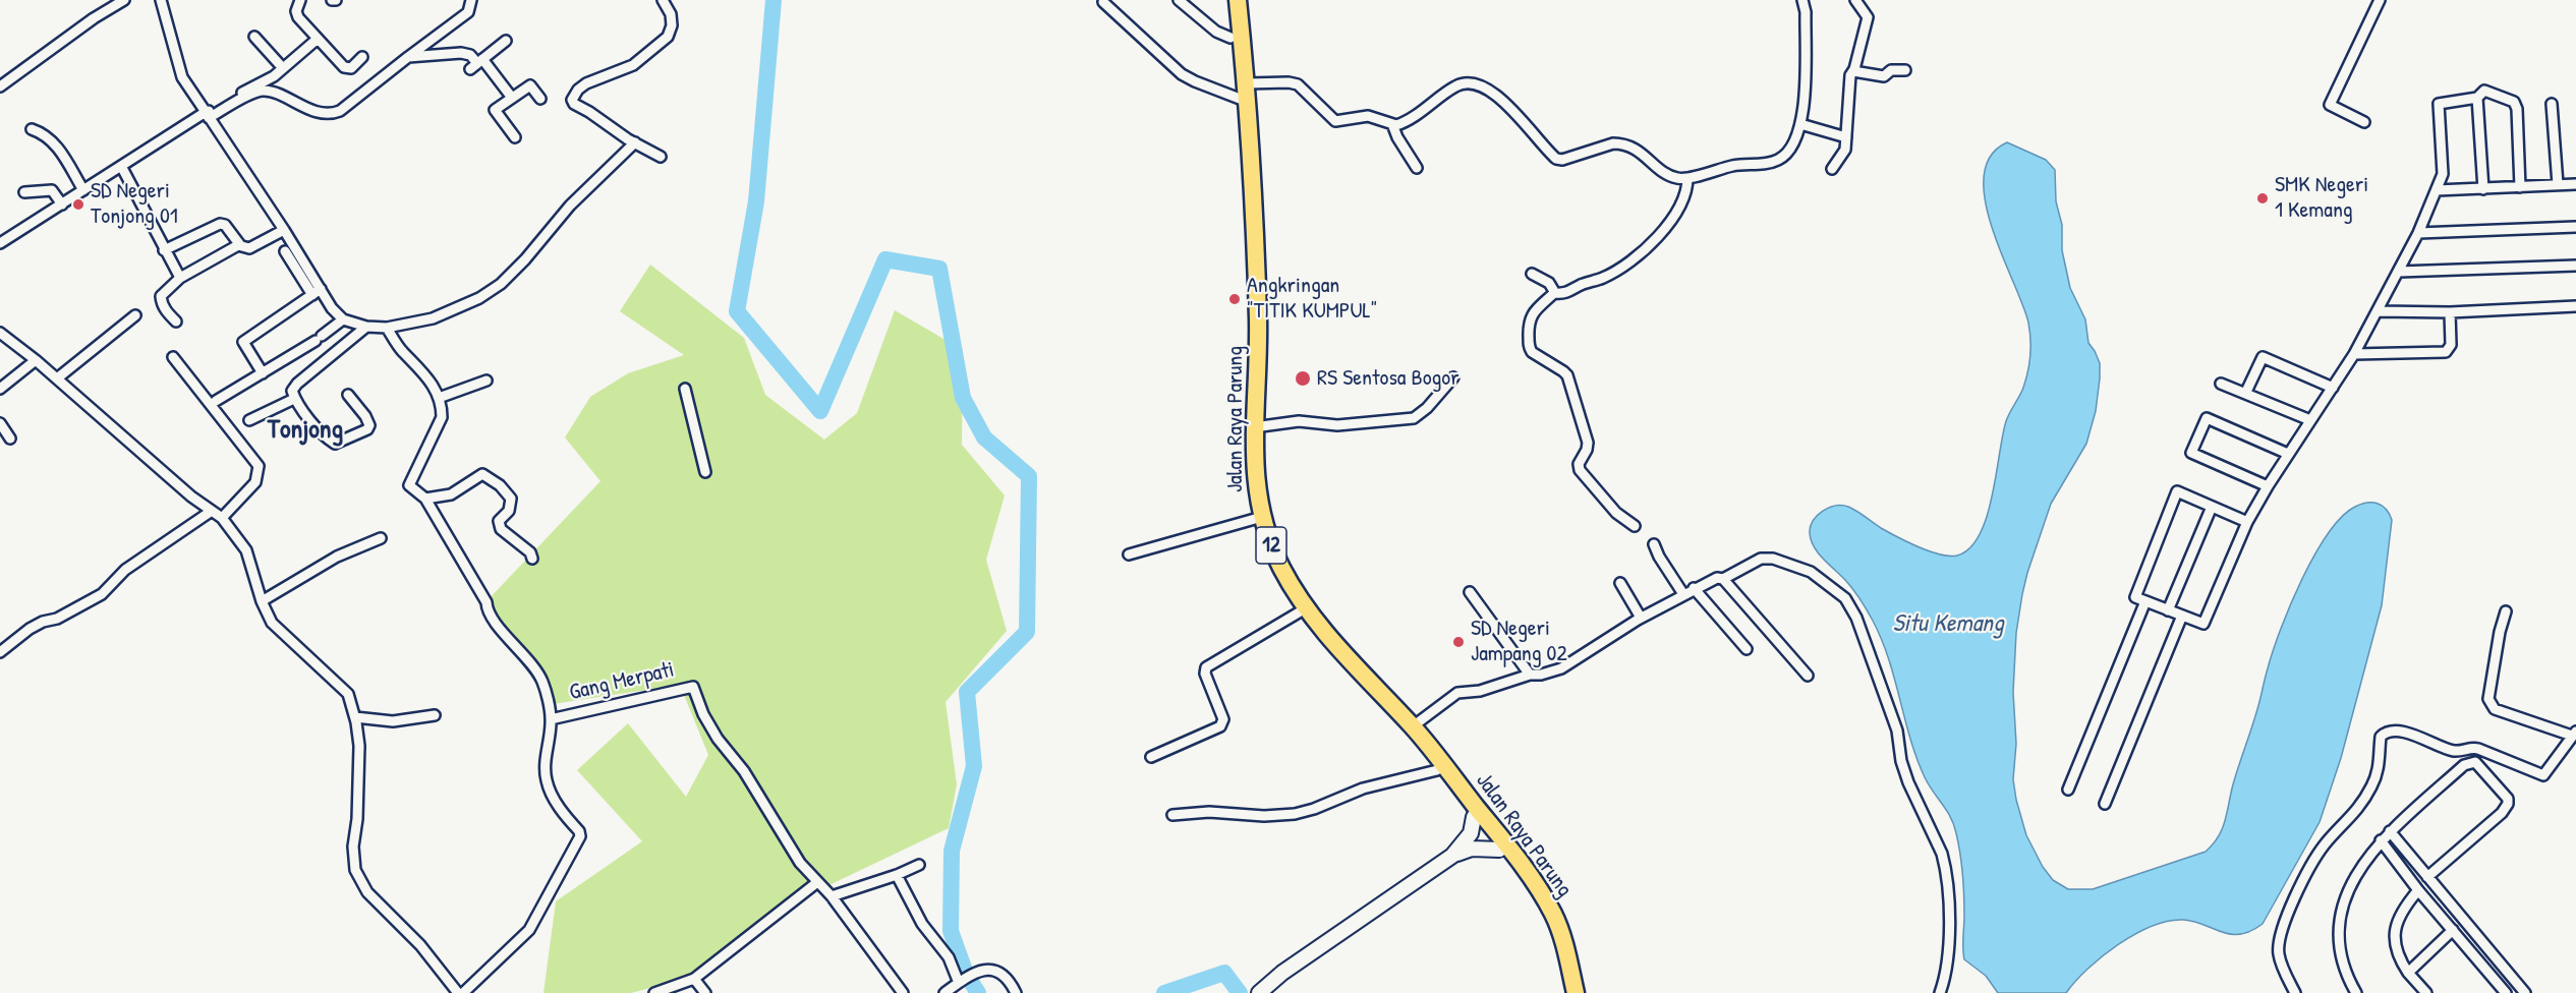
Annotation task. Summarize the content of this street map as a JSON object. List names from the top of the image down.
{
  "streets": {
    "highway": ["Jalan Raya Parung", "12"],
    "street": ["Gang Merpati"]
  },
  "districts": ["Tonjong"],
  "water": ["Situ Kemang"],
  "places": [
    "SMK Negeri 1 Kemang",
    "SD Negeri Tonjong 01",
    "Angkringan \"TITIK KUMPUL\"",
    "RS Sentosa Bogor",
    "SD Negeri Jampang 02"
  ]
}
